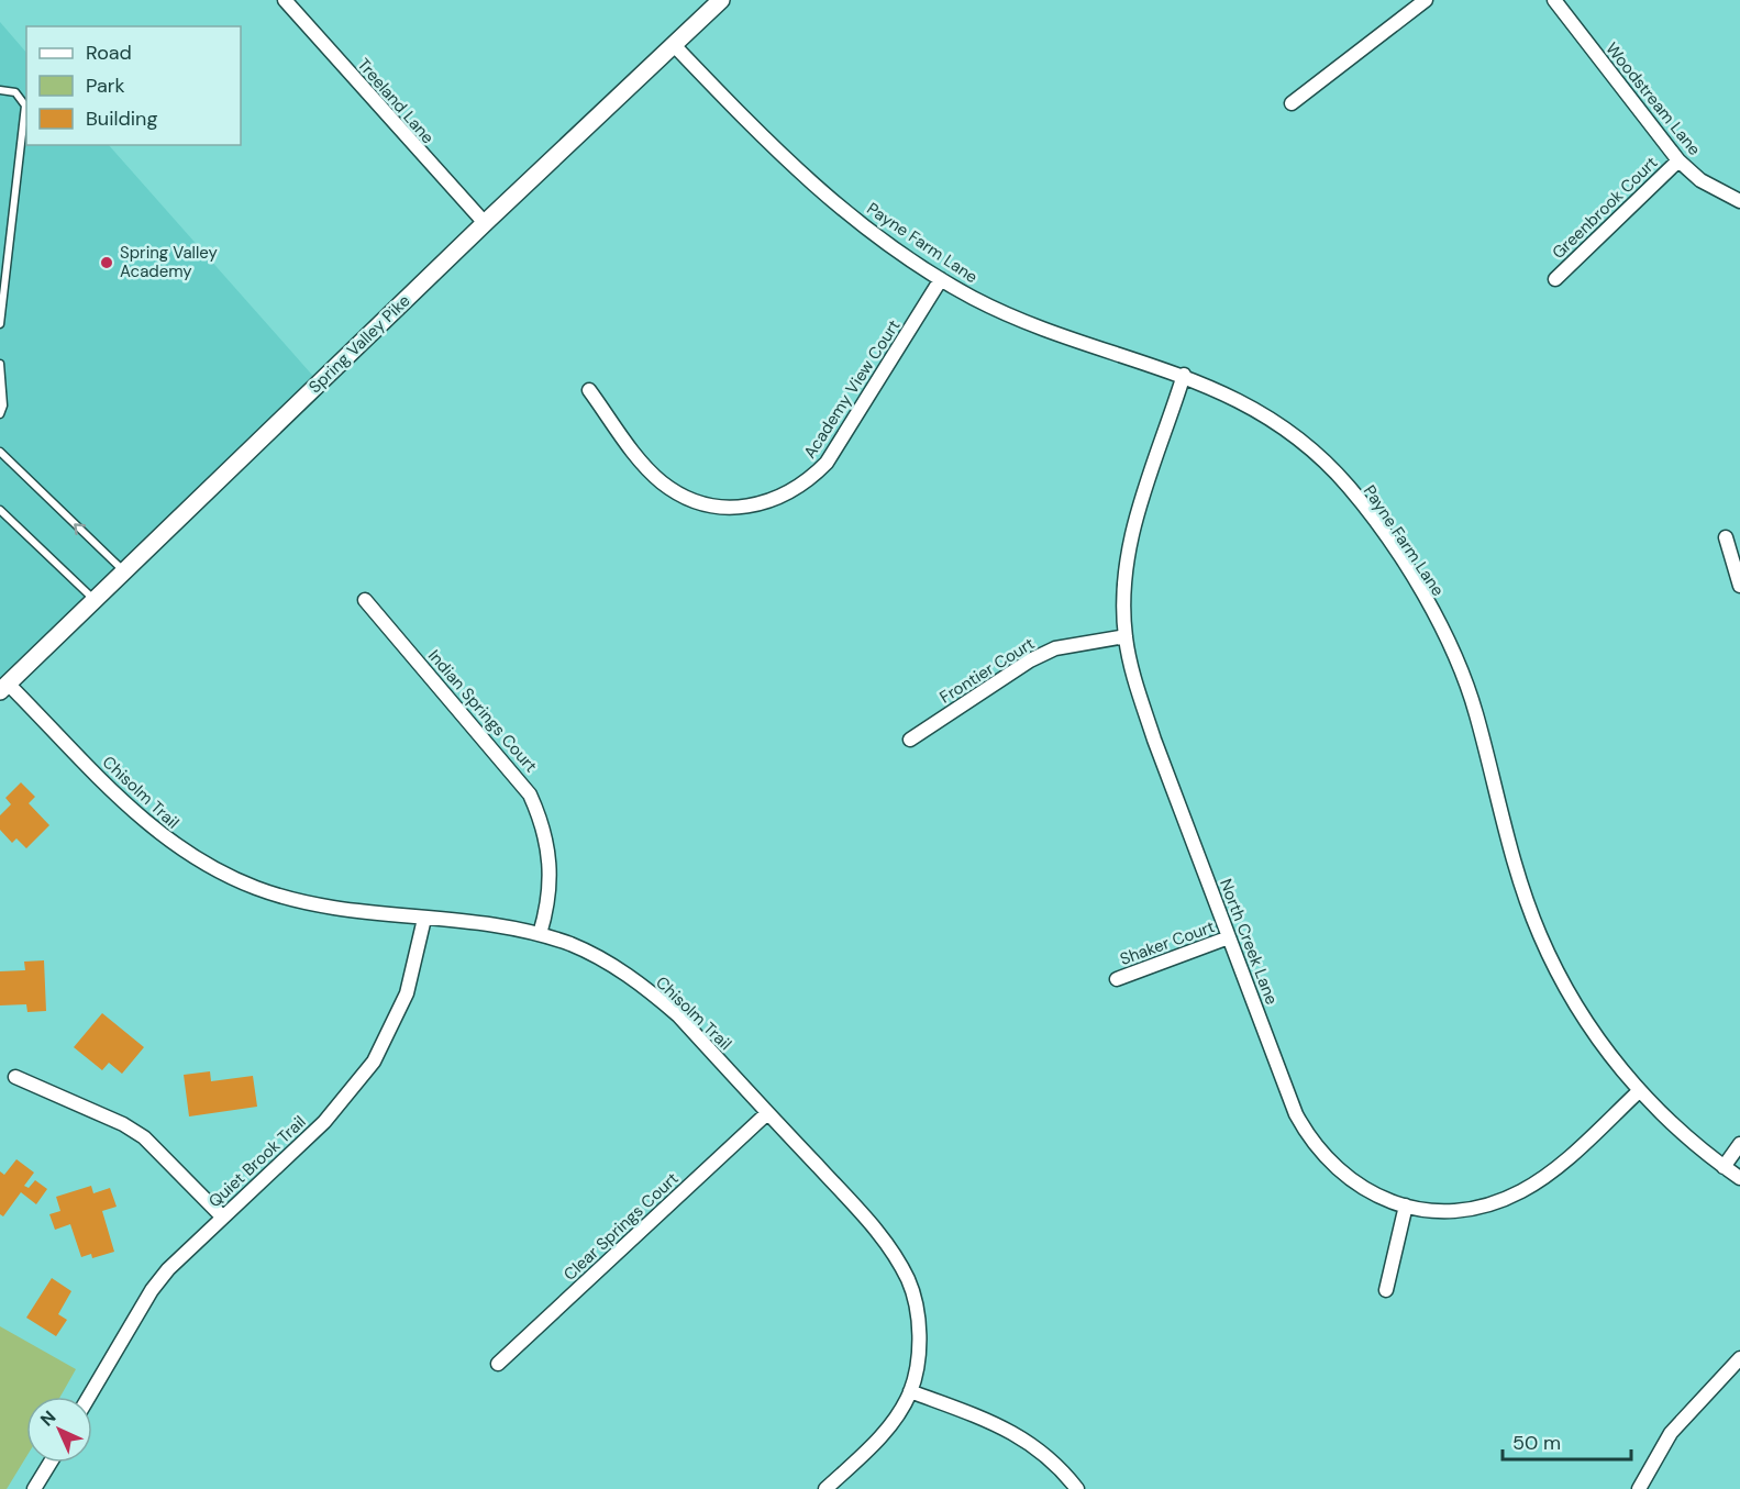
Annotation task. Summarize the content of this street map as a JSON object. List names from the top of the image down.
{
  "streets": {
    "street": [
      "Woodstream Lane",
      "Treeland Lane",
      "Greenbrook Court",
      "Payne Farm Lane",
      "Spring Valley Pike",
      "Academy View Court",
      "Frontier Court",
      "Indian Springs Court",
      "Chisolm Trail",
      "North Creek Lane",
      "Shaker Court",
      "Quiet Brook Trail",
      "Clear Springs Court"
    ]
  },
  "crossings": [
    ["Woodstream Lane", "Greenbrook Court"],
    ["Treeland Lane", "Spring Valley Pike"],
    ["Payne Farm Lane", "Spring Valley Pike"],
    ["Payne Farm Lane", "Academy View Court"],
    ["Payne Farm Lane", "North Creek Lane"],
    ["Spring Valley Pike", "Chisolm Trail"],
    ["Frontier Court", "North Creek Lane"],
    ["Indian Springs Court", "Chisolm Trail"],
    ["Chisolm Trail", "Quiet Brook Trail"],
    ["Chisolm Trail", "Clear Springs Court"],
    ["North Creek Lane", "Shaker Court"]
  ],
  "places": ["Spring Valley Academy"],
  "legend": ["Road", "Park", "Building"],
  "scale_bar": "50 m",
  "north": "top left"
}
